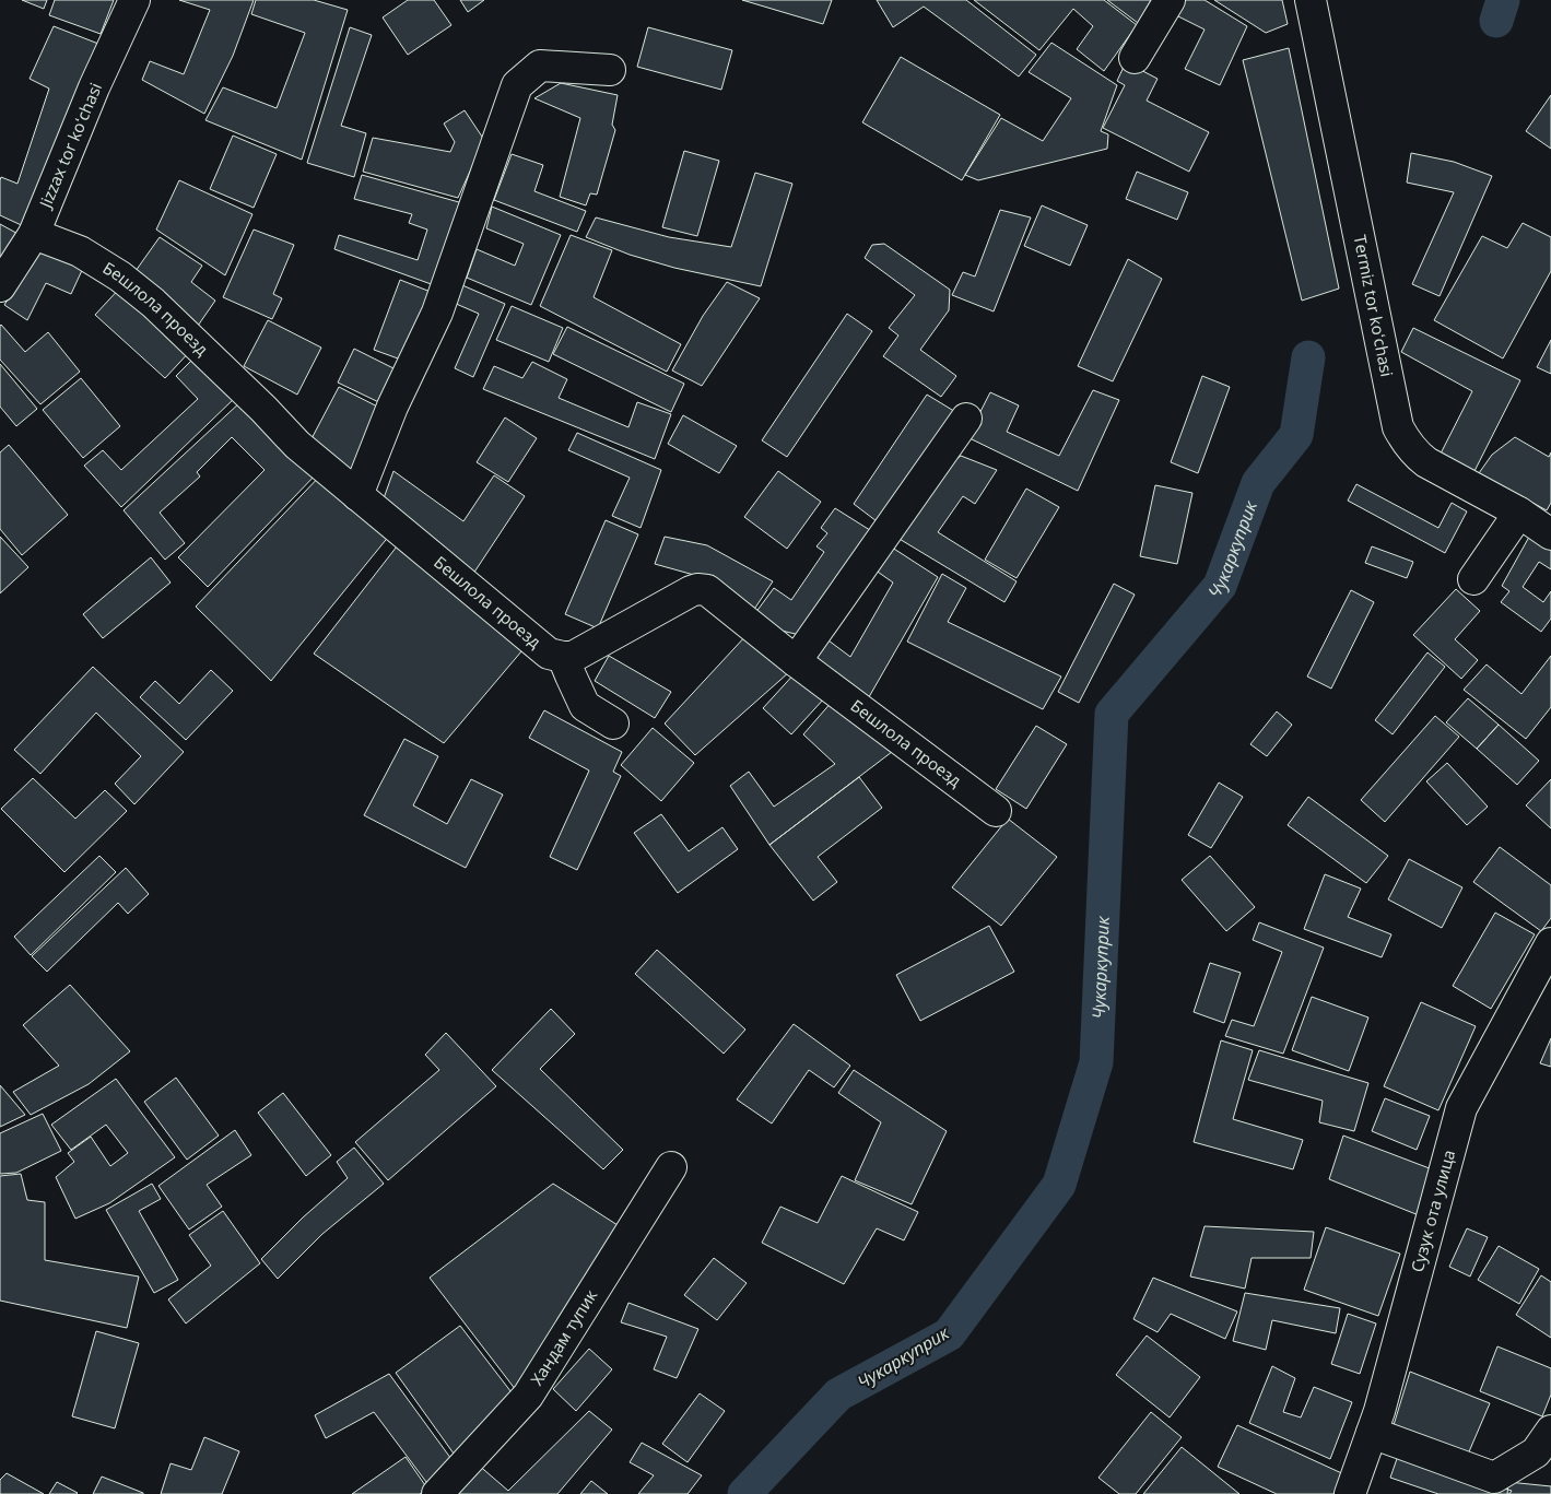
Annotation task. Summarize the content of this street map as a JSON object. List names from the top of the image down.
{
  "streets": {
    "street": [
      "Jizzax tor koʻchasi",
      "Termiz tor koʻchasi",
      "Бешлола проезд",
      "Сузук ота улица",
      "Хандам тупик"
    ]
  },
  "crossings": [
    ["Jizzax tor koʻchasi", "Бешлола проезд"]
  ],
  "water": ["Чукаркуприк"]
}
